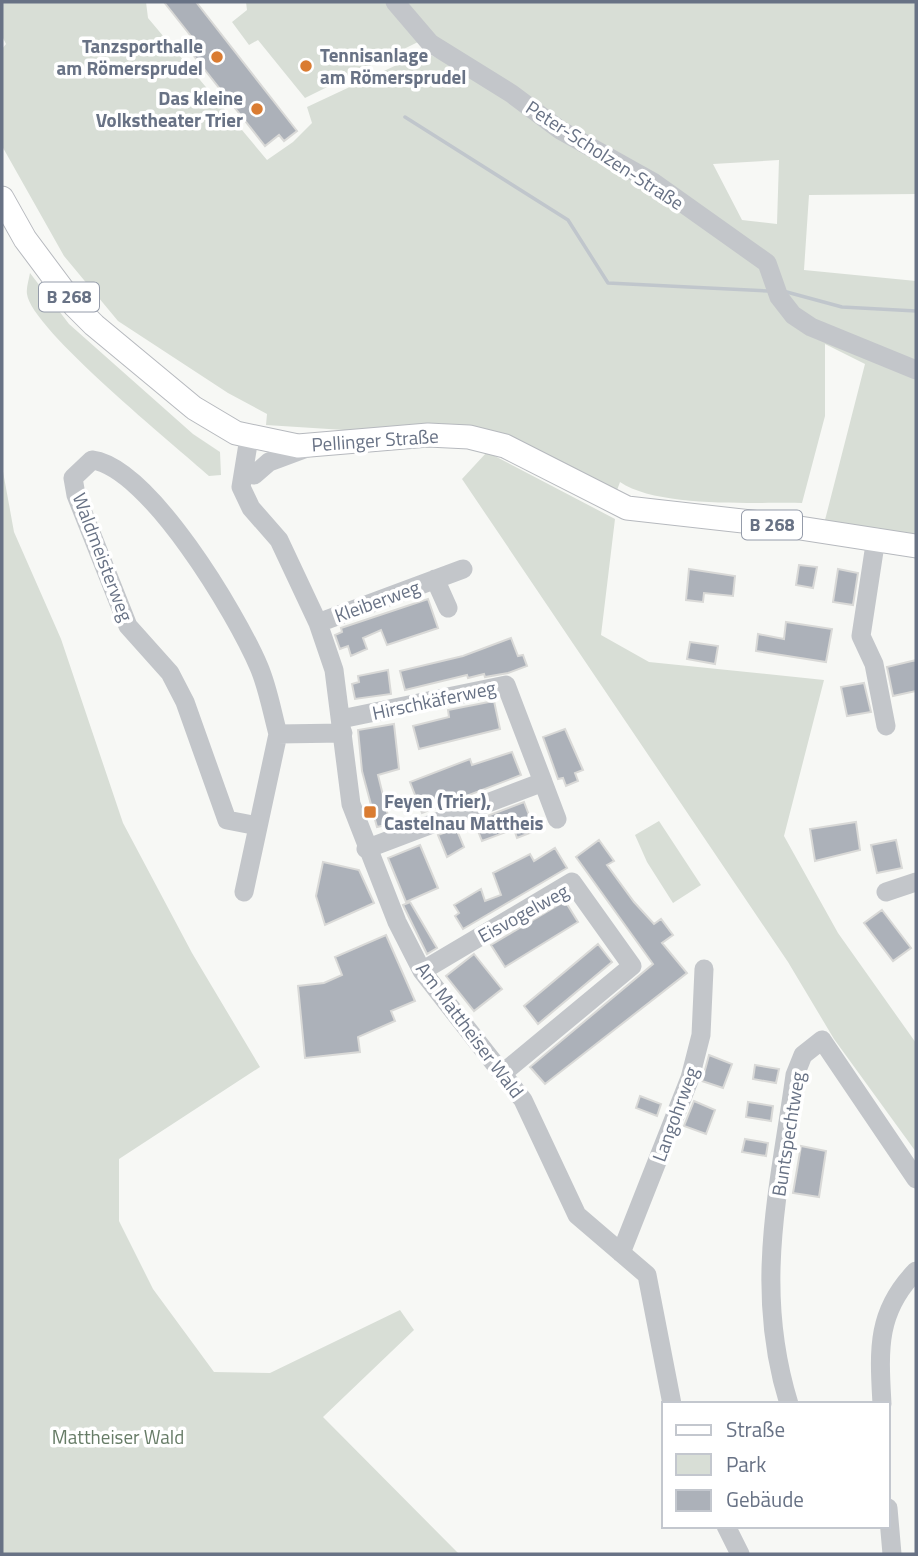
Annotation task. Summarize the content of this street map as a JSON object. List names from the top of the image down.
{
  "streets": {
    "main road": ["B 268", "Pellinger Straße"],
    "street": [
      "Peter-Scholzen-Straße",
      "Waldmeisterweg",
      "Kleiberweg",
      "Hirschkäferweg",
      "Eisvogelweg",
      "Am Mattheiser Wald",
      "Langohrweg",
      "Buntspechtweg"
    ]
  },
  "crossings": [
    ["Pellinger Straße", "Am Mattheiser Wald"],
    ["Kleiberweg", "Am Mattheiser Wald"],
    ["Hirschkäferweg", "Am Mattheiser Wald"],
    ["Eisvogelweg", "Am Mattheiser Wald"],
    ["Am Mattheiser Wald", "Langohrweg"]
  ],
  "parks": ["Mattheiser Wald"],
  "places": {
    "other": ["Tanzsporthalle am Römersprudel", "Tennisanlage am Römersprudel", "Das kleine Volkstheater Trier"],
    "transit": ["Feyen (Trier), Castelnau Mattheis"]
  },
  "legend": ["Straße", "Park", "Gebäude"]
}
